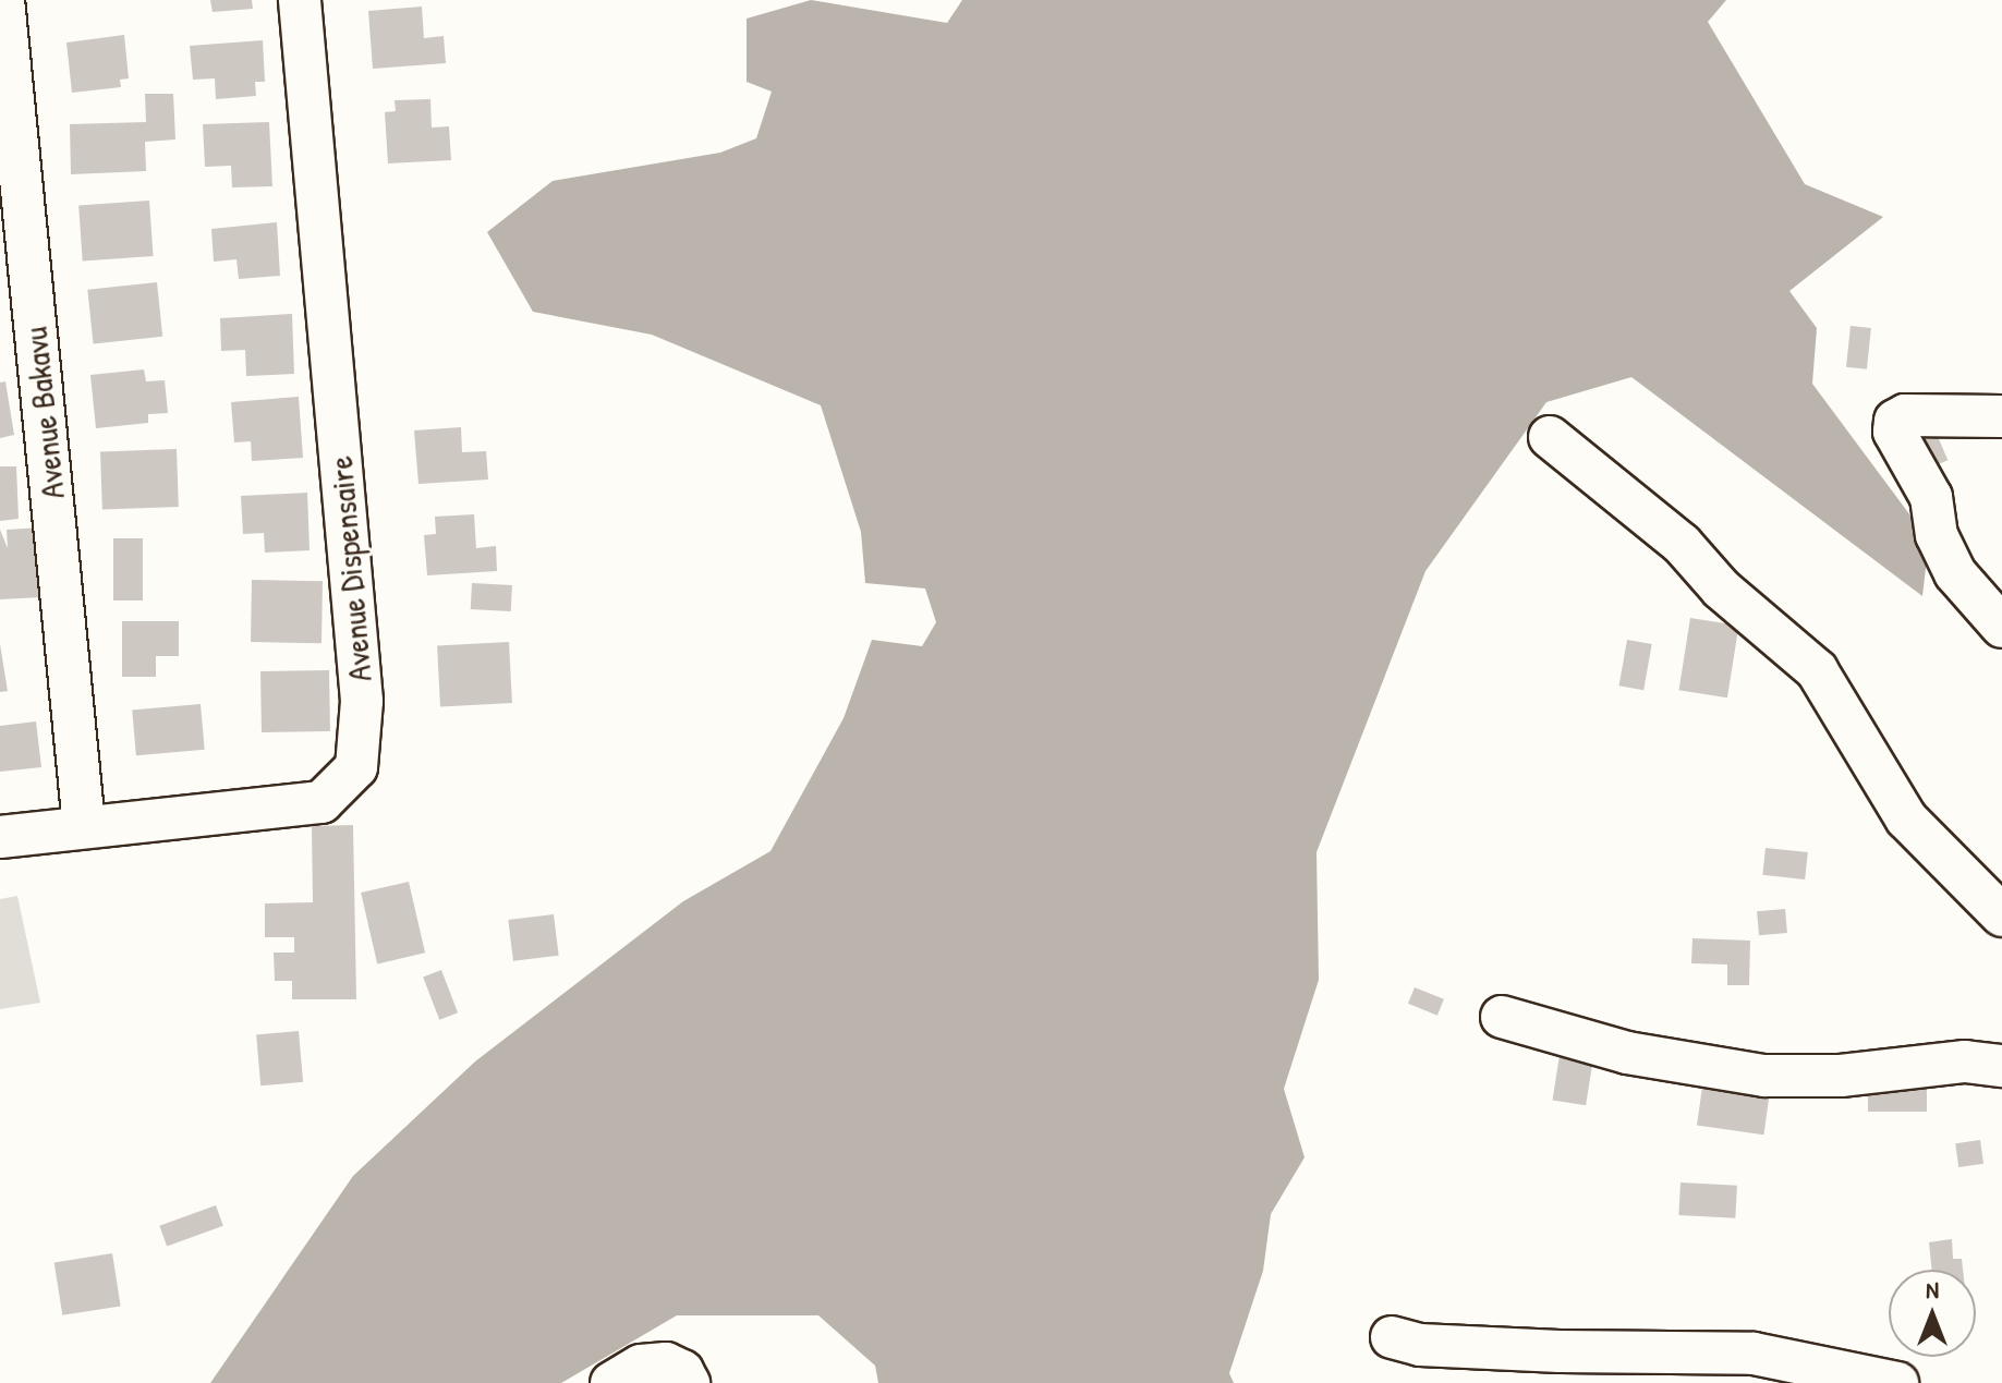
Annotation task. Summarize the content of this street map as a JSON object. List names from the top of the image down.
{
  "streets": {
    "street": ["Avenue Bakavu", "Avenue Dispensaire"]
  },
  "crossings": [
    ["Avenue Bakavu", "Avenue Dispensaire"]
  ],
  "north": "top"
}
